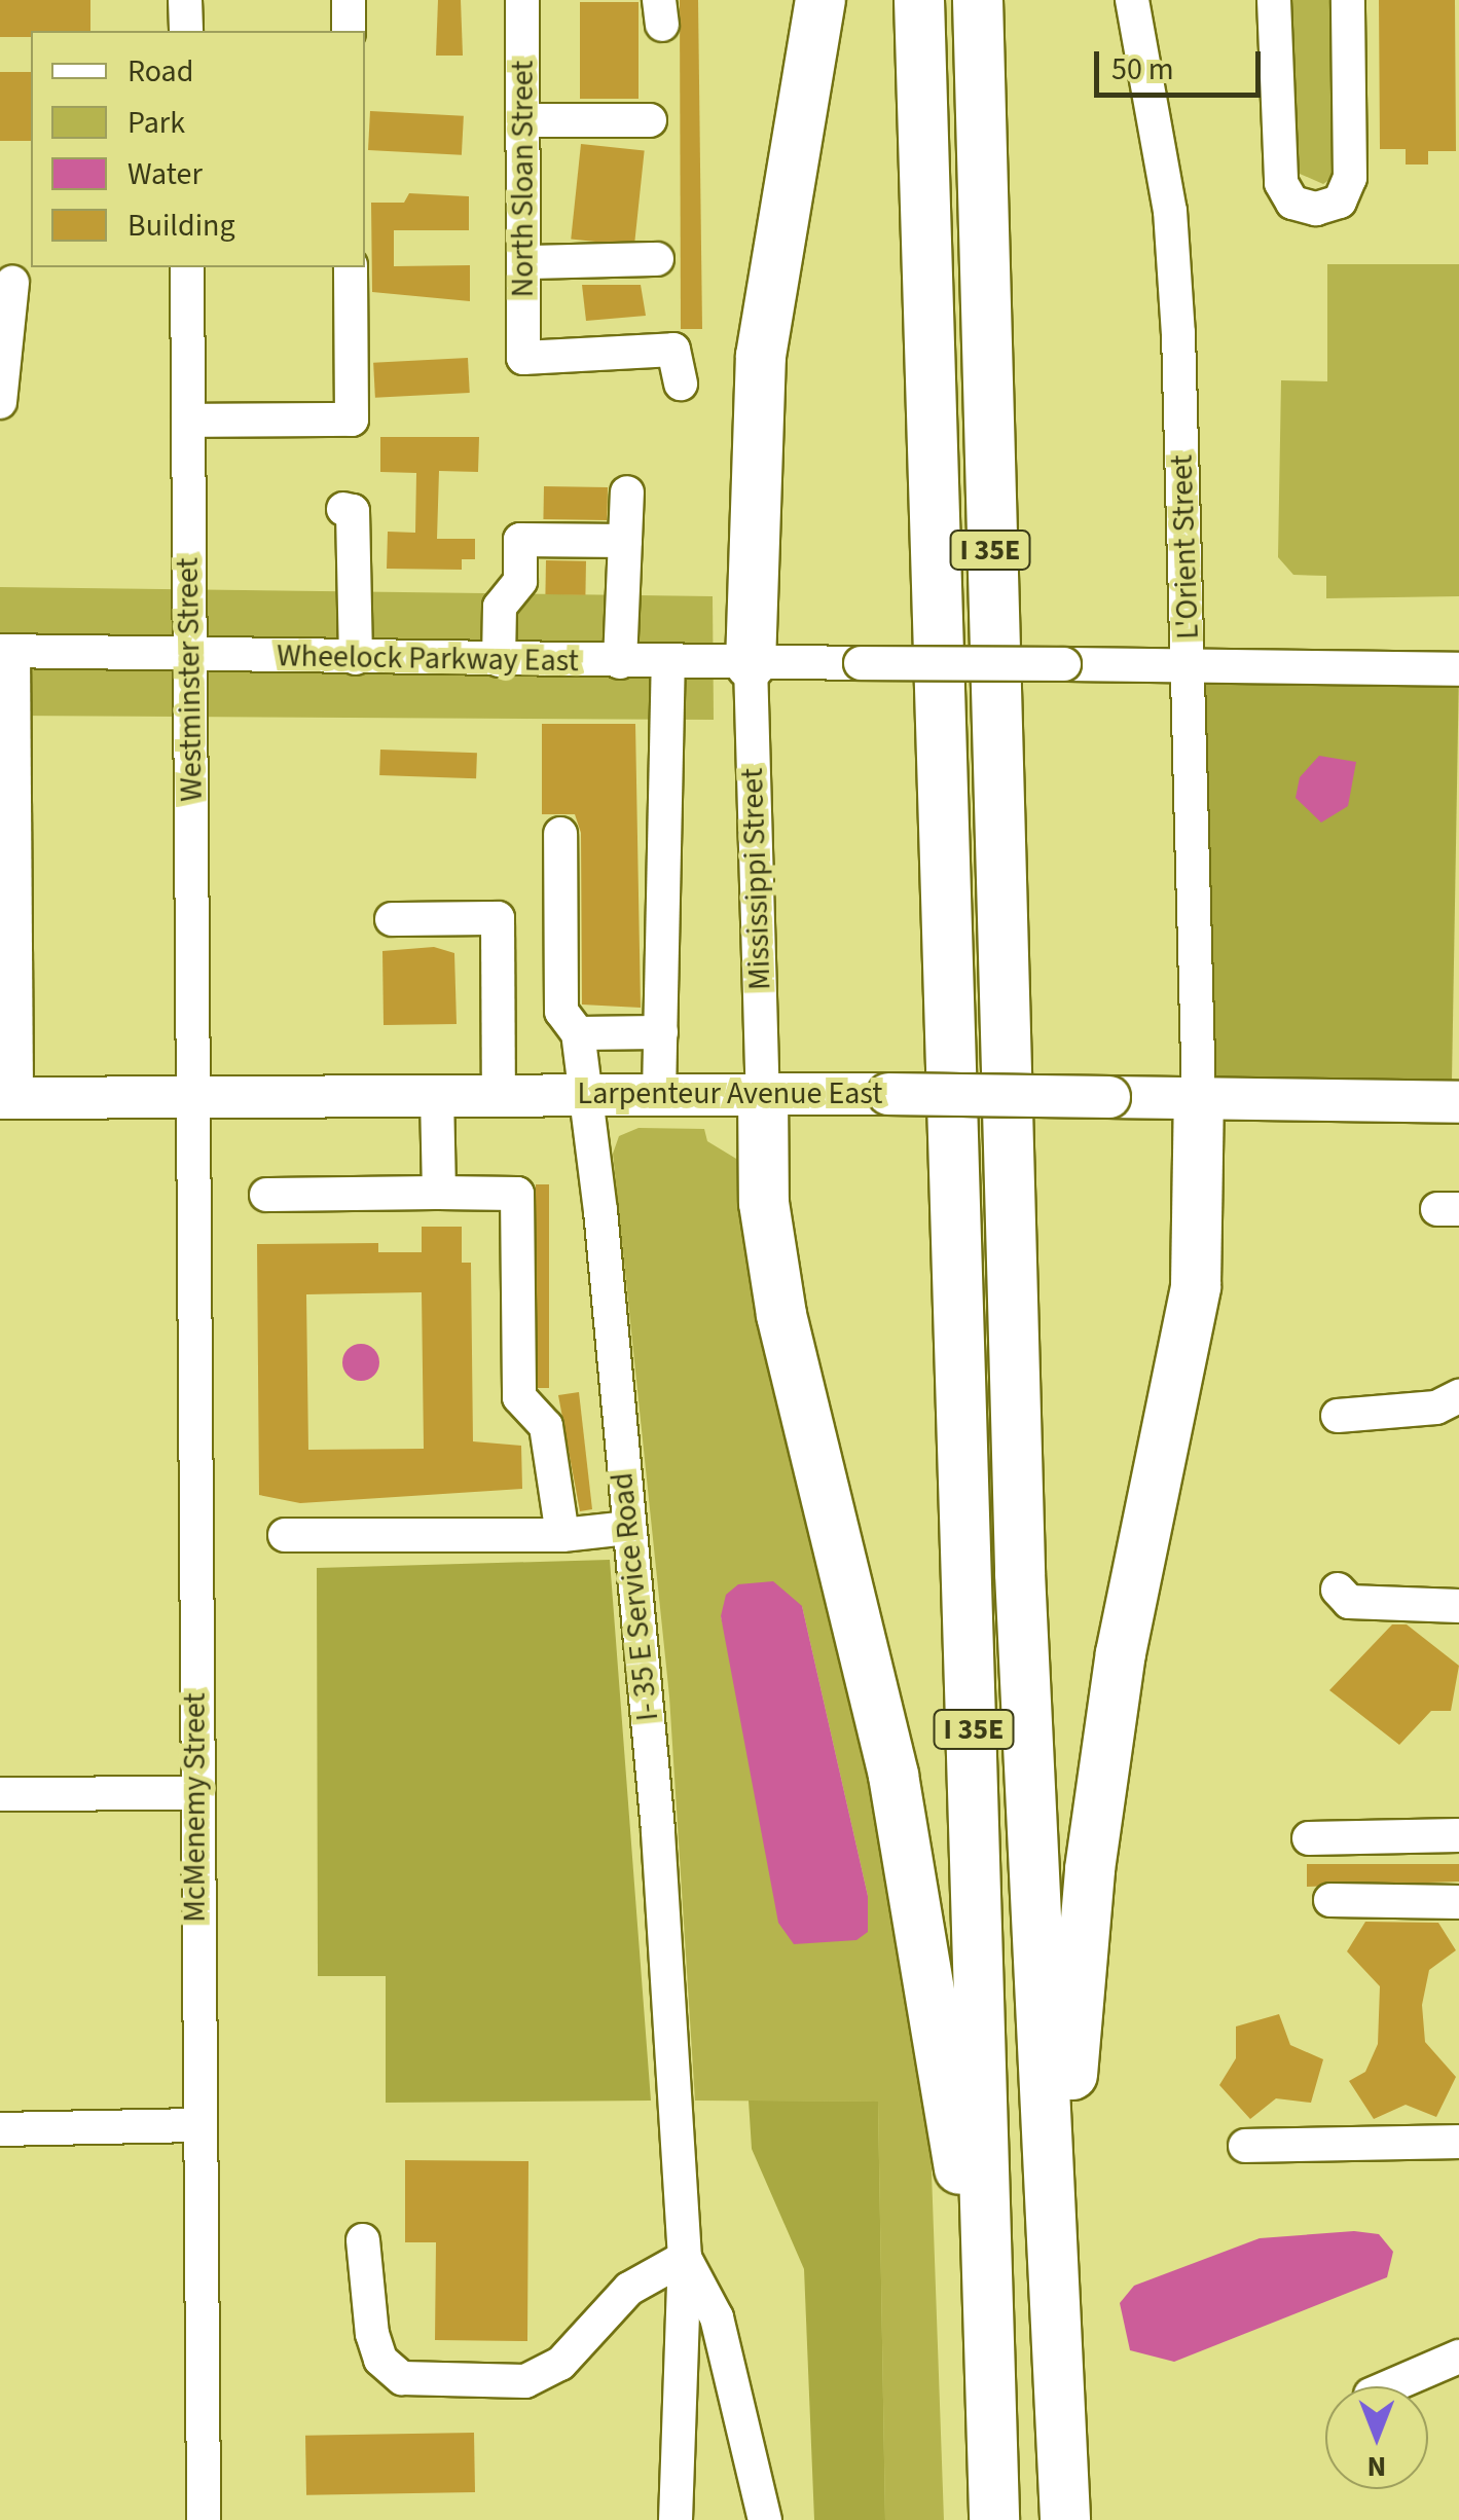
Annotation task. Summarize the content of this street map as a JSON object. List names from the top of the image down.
{
  "streets": {
    "highway": ["I 35E"],
    "main road": ["Larpenteur Avenue East"],
    "street": [
      "North Sloan Street",
      "L'Orient Street",
      "Wheelock Parkway East",
      "Westminster Street",
      "Mississippi Street",
      "I- 35 E Service Road",
      "McMenemy Street"
    ]
  },
  "crossings": [
    ["L'Orient Street", "Wheelock Parkway East"],
    ["L'Orient Street", "Larpenteur Avenue East"],
    ["Wheelock Parkway East", "Westminster Street"],
    ["Wheelock Parkway East", "Mississippi Street"],
    ["Westminster Street", "Larpenteur Avenue East"],
    ["Westminster Street", "McMenemy Street"],
    ["Mississippi Street", "Larpenteur Avenue East"],
    ["Larpenteur Avenue East", "I- 35 E Service Road"],
    ["Larpenteur Avenue East", "McMenemy Street"]
  ],
  "legend": [
    "Road",
    "Park",
    "Water",
    "Building"
  ],
  "scale_bar": "50 m",
  "north": "bottom"
}
